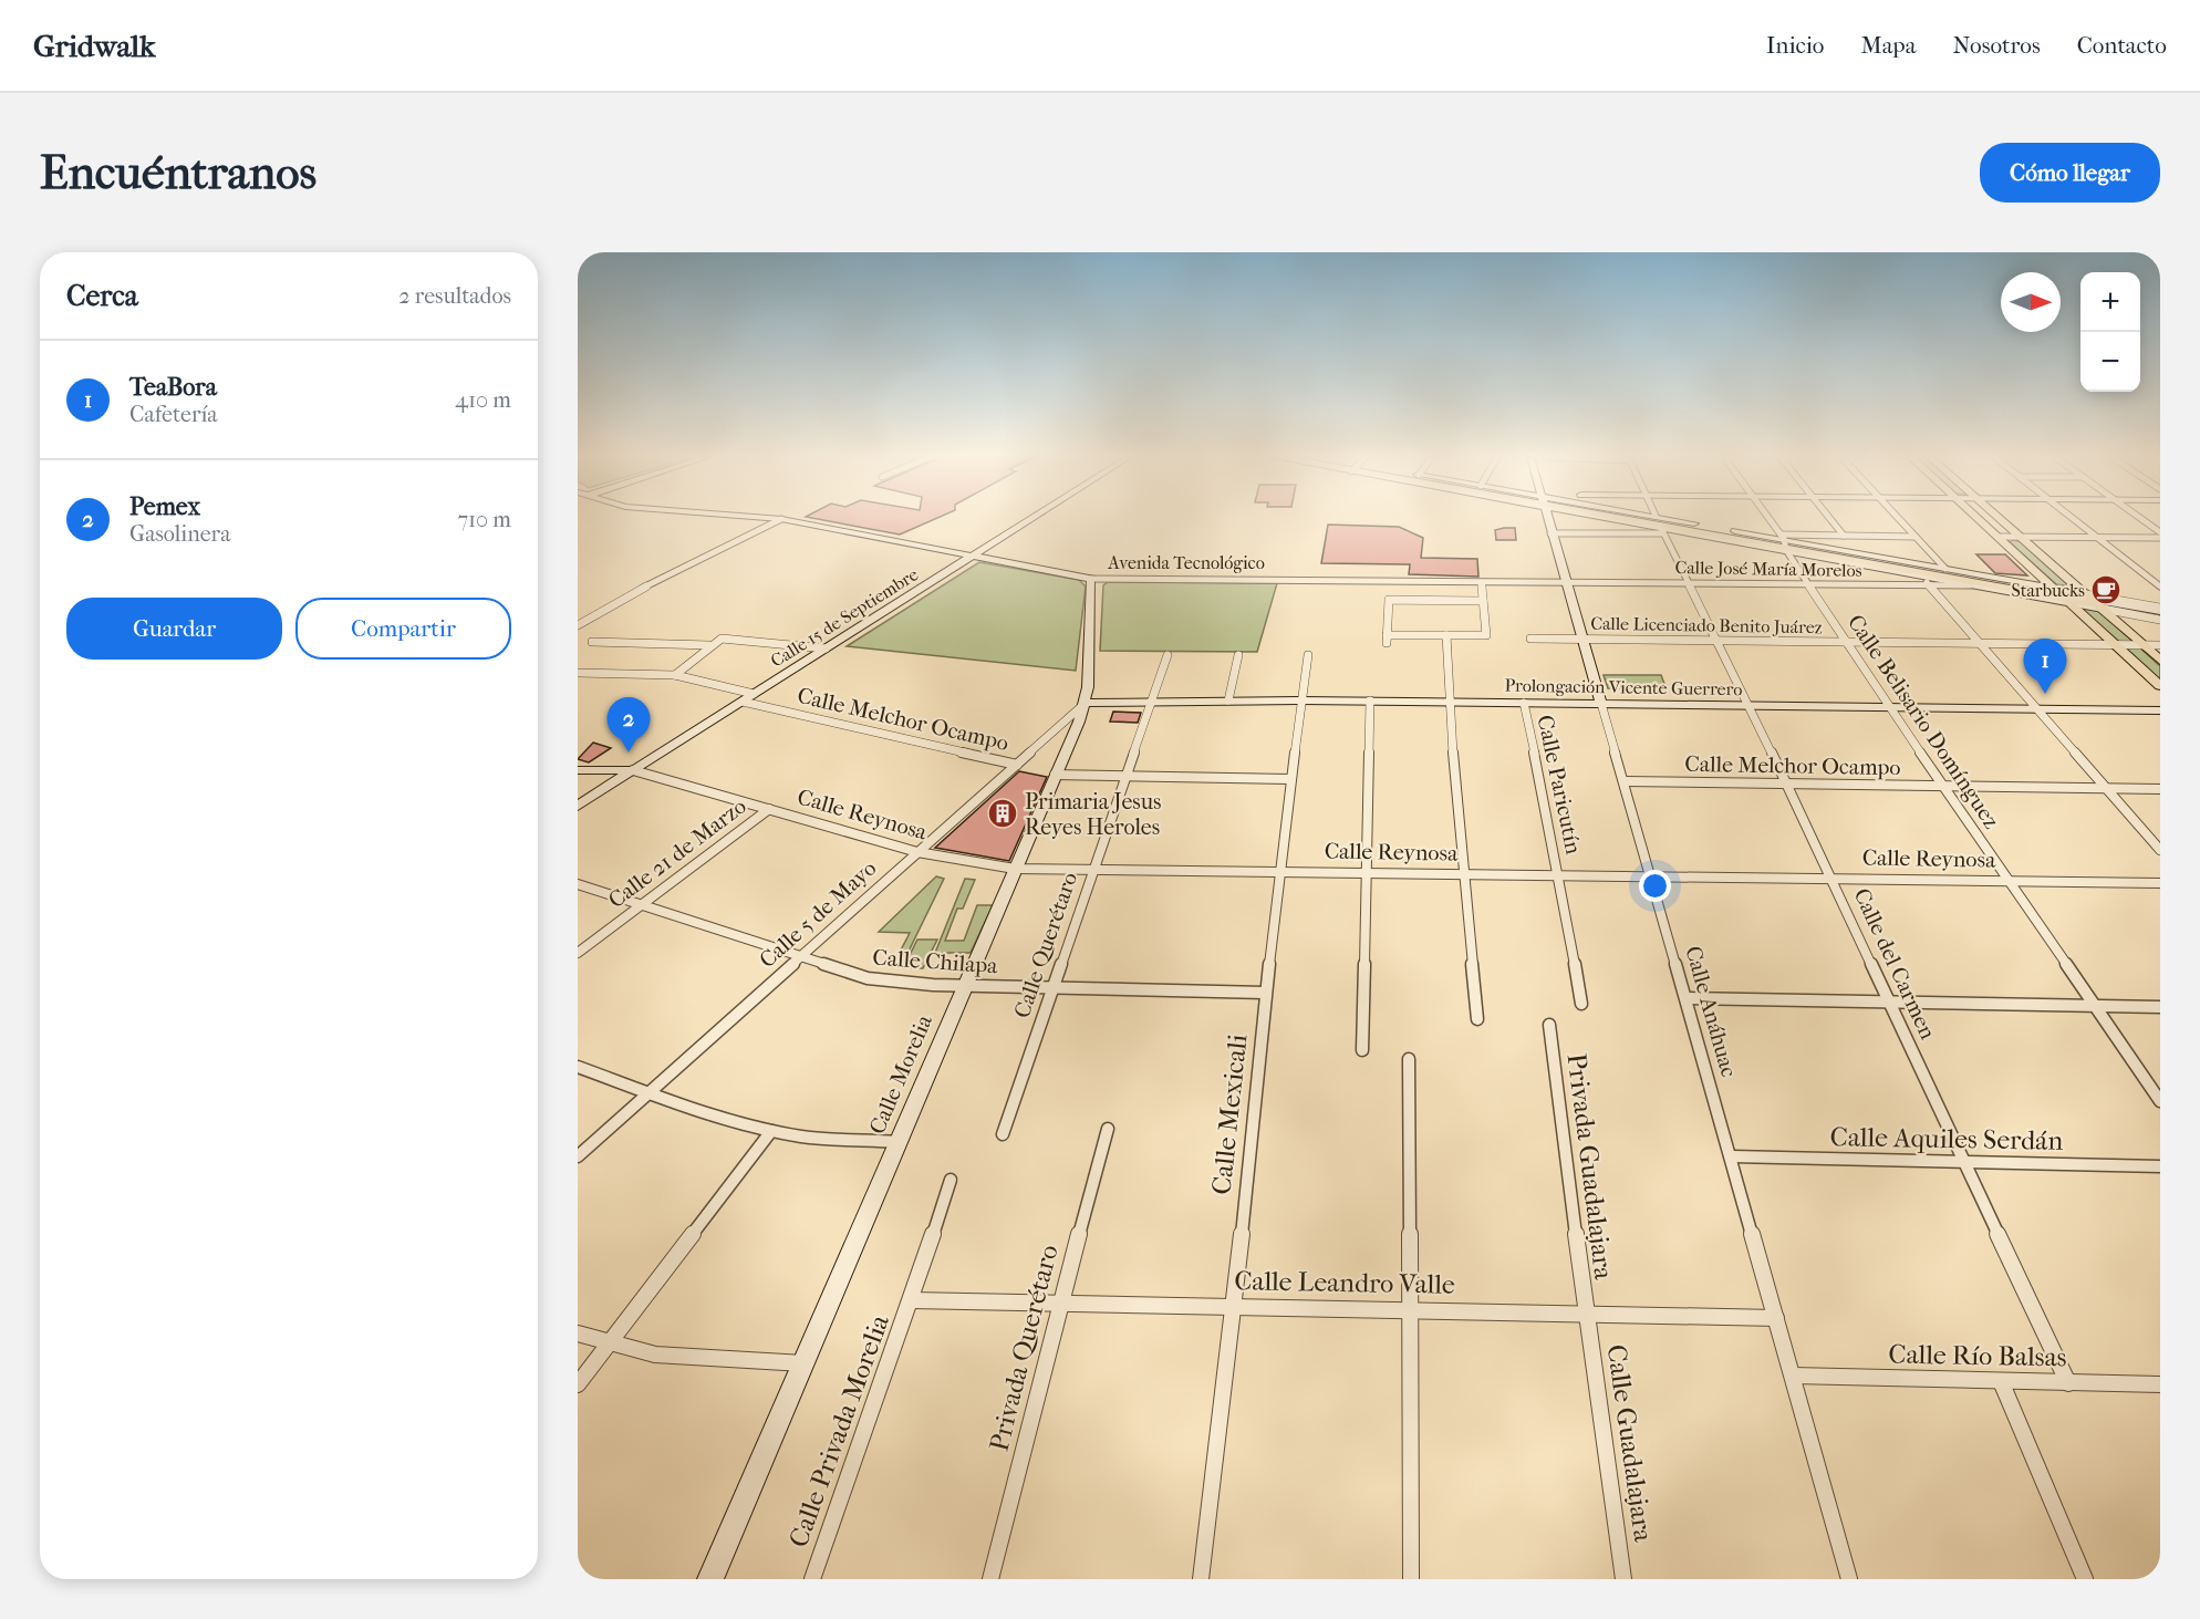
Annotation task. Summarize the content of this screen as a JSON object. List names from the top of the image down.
{
  "streets": {
    "street": [
      "Avenida Tecnológico",
      "Calle José María Morelos",
      "Calle 15 de Septiembre",
      "Calle Licenciado Benito Juárez",
      "Prolongación Vicente Guerrero",
      "Calle Melchor Ocampo",
      "Calle Belisario Domínguez",
      "Calle Paricutín",
      "Calle Reynosa",
      "Calle 21 de Marzo",
      "Calle 5 de Mayo",
      "Calle Querétaro",
      "Calle Chilapa",
      "Calle del Carmen",
      "Calle Anáhuac",
      "Calle Morelia",
      "Calle Mexicali",
      "Calle Aquiles Serdán",
      "Privada Guadalajara",
      "Calle Leandro Valle",
      "Privada Querétaro",
      "Calle Río Balsas",
      "Calle Privada Morelia",
      "Calle Guadalajara"
    ]
  },
  "crossings": [
    ["Avenida Tecnológico", "Calle José María Morelos"],
    ["Avenida Tecnológico", "Calle 15 de Septiembre"],
    ["Avenida Tecnológico", "Calle Anáhuac"],
    ["Avenida Tecnológico", "Calle Morelia"],
    ["Calle José María Morelos", "Calle Belisario Domínguez"],
    ["Calle José María Morelos", "Calle del Carmen"],
    ["Calle José María Morelos", "Calle Anáhuac"],
    ["Calle 15 de Septiembre", "Calle Melchor Ocampo"],
    ["Calle 15 de Septiembre", "Calle Reynosa"],
    ["Calle Licenciado Benito Juárez", "Calle Belisario Domínguez"],
    ["Calle Licenciado Benito Juárez", "Calle del Carmen"],
    ["Calle Licenciado Benito Juárez", "Calle Anáhuac"],
    ["Prolongación Vicente Guerrero", "Calle Belisario Domínguez"],
    ["Prolongación Vicente Guerrero", "Calle Paricutín"],
    ["Prolongación Vicente Guerrero", "Calle 5 de Mayo"],
    ["Prolongación Vicente Guerrero", "Calle Querétaro"],
    ["Prolongación Vicente Guerrero", "Calle del Carmen"],
    ["Prolongación Vicente Guerrero", "Calle Anáhuac"],
    ["Prolongación Vicente Guerrero", "Calle Morelia"],
    ["Prolongación Vicente Guerrero", "Calle Mexicali"],
    ["Calle Melchor Ocampo", "Calle Belisario Domínguez"],
    ["Calle Melchor Ocampo", "Calle 5 de Mayo"],
    ["Calle Melchor Ocampo", "Calle del Carmen"],
    ["Calle Melchor Ocampo", "Calle Anáhuac"],
    ["Calle Belisario Domínguez", "Calle Reynosa"],
    ["Calle Paricutín", "Calle Reynosa"],
    ["Calle Reynosa", "Calle 21 de Marzo"],
    ["Calle Reynosa", "Calle 5 de Mayo"],
    ["Calle Reynosa", "Calle Querétaro"],
    ["Calle Reynosa", "Calle del Carmen"],
    ["Calle Reynosa", "Calle Anáhuac"],
    ["Calle Reynosa", "Calle Morelia"],
    ["Calle Reynosa", "Calle Mexicali"],
    ["Calle 21 de Marzo", "Calle Chilapa"],
    ["Calle 5 de Mayo", "Calle Chilapa"],
    ["Calle 5 de Mayo", "Calle Morelia"],
    ["Calle Querétaro", "Calle Chilapa"],
    ["Calle Chilapa", "Calle Morelia"],
    ["Calle Chilapa", "Calle Mexicali"],
    ["Calle del Carmen", "Calle Aquiles Serdán"],
    ["Calle del Carmen", "Calle Río Balsas"],
    ["Calle Anáhuac", "Calle Aquiles Serdán"],
    ["Calle Anáhuac", "Calle Leandro Valle"],
    ["Calle Anáhuac", "Calle Río Balsas"],
    ["Calle Mexicali", "Calle Leandro Valle"],
    ["Privada Guadalajara", "Calle Leandro Valle"],
    ["Privada Guadalajara", "Calle Guadalajara"],
    ["Calle Leandro Valle", "Privada Querétaro"],
    ["Calle Leandro Valle", "Calle Privada Morelia"],
    ["Calle Leandro Valle", "Calle Guadalajara"]
  ],
  "places": {
    "cafe": ["Starbucks"],
    "building": ["Primaria Jesus Reyes Heroles"]
  },
  "north": "right",
  "page": {
    "header": "Gridwalk",
    "nav": [
      "Inicio",
      "Mapa",
      "Nosotros",
      "Contacto"
    ],
    "buttons": [
      "Cómo llegar",
      ["Guardar", "Compartir"]
    ],
    "title": "Encuéntranos",
    "heading": ["Cerca", "2 resultados"],
    "map_buttons": ["+", "−"],
    "list": [
      {
        "mark": "1",
        "name": "TeaBora",
        "note": "Cafetería",
        "value": "410 m"
      },
      {
        "mark": "2",
        "name": "Pemex",
        "note": "Gasolinera",
        "value": "710 m"
      }
    ],
    "pins": ["1", "2"]
  }
}
